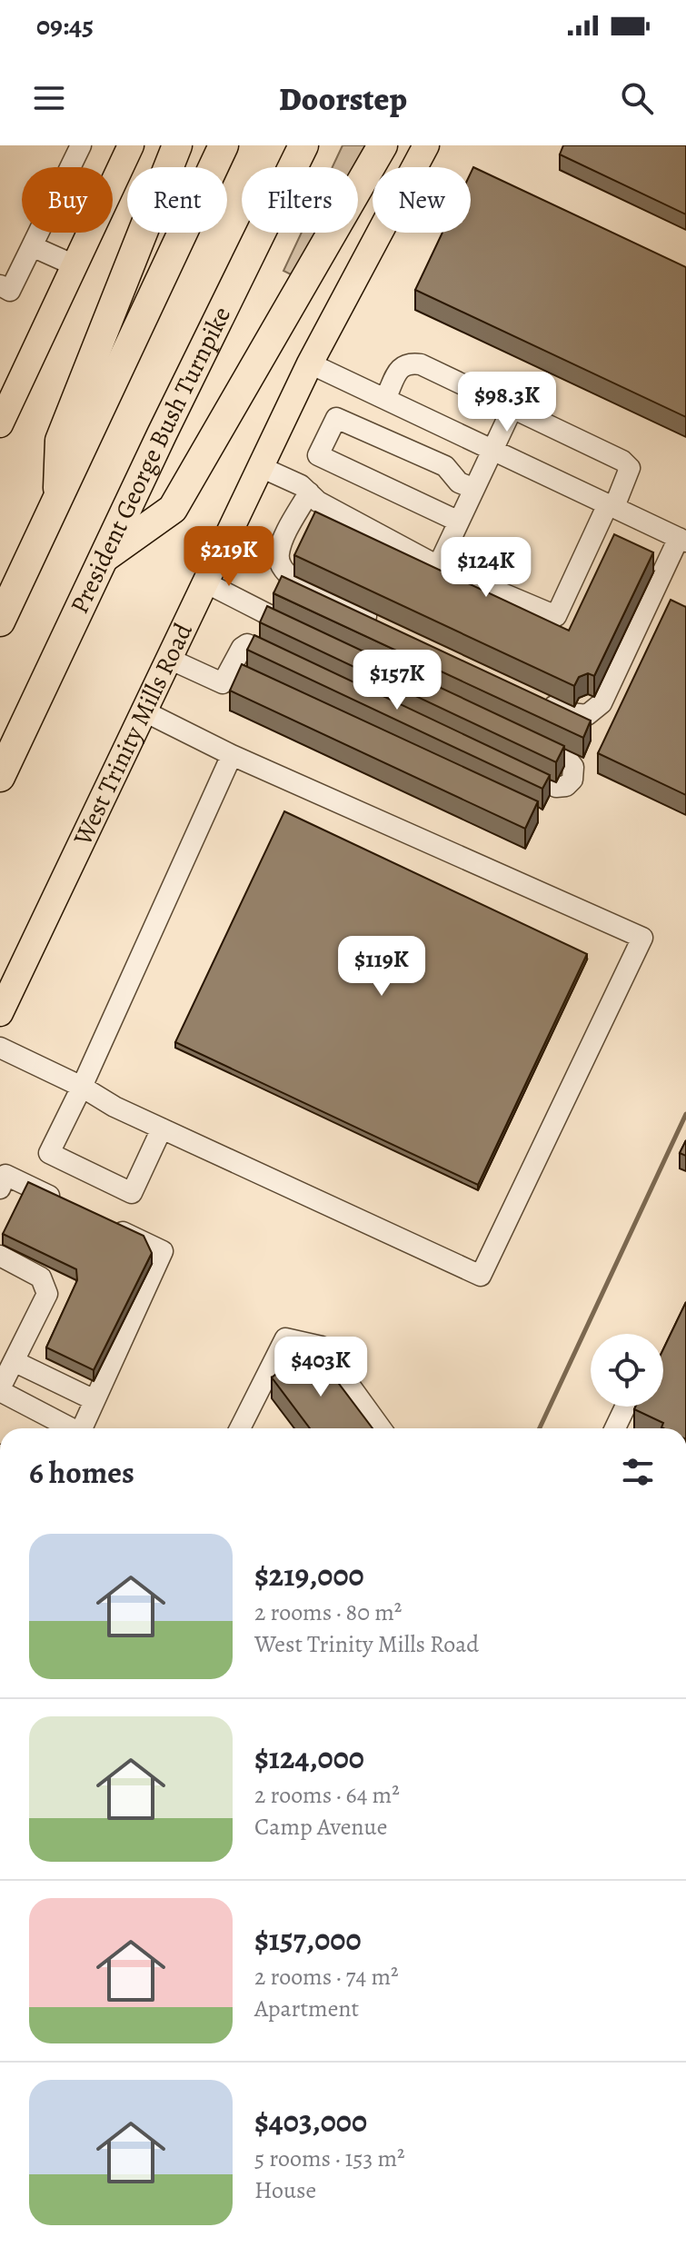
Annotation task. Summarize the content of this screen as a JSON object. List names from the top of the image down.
{
  "streets": {
    "highway": ["President George Bush Turnpike"],
    "main road": ["West Trinity Mills Road"]
  },
  "page": {
    "status": "09:45",
    "header": "Doorstep",
    "chip": [
      "Buy",
      "Rent",
      "Filters",
      "New"
    ],
    "price": [
      "$98.3K",
      "$219K",
      "$124K",
      "$157K",
      "$119K",
      "$403K"
    ],
    "heading": "6 homes",
    "list": [
      {
        "name": "$219,000",
        "note": "2 rooms · 80 m² · West Trinity Mills Road"
      },
      {
        "name": "$124,000",
        "note": "2 rooms · 64 m² · Camp Avenue"
      },
      {
        "name": "$157,000",
        "note": "2 rooms · 74 m² · Apartment"
      },
      {
        "name": "$403,000",
        "note": "5 rooms · 153 m² · House"
      }
    ]
  }
}
